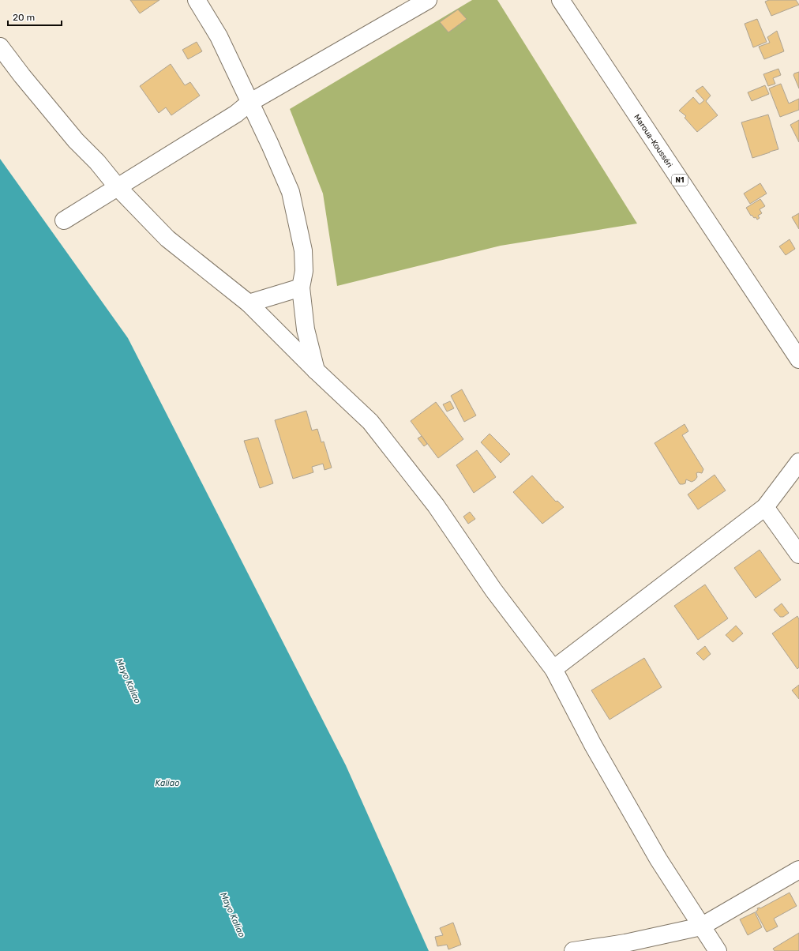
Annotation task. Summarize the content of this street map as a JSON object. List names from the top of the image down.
{
  "streets": {
    "main road": ["Maroua-Kousséri", "N1"]
  },
  "water": ["Mayo Kaliao", "Kaliao"],
  "scale_bar": "20 m"
}
